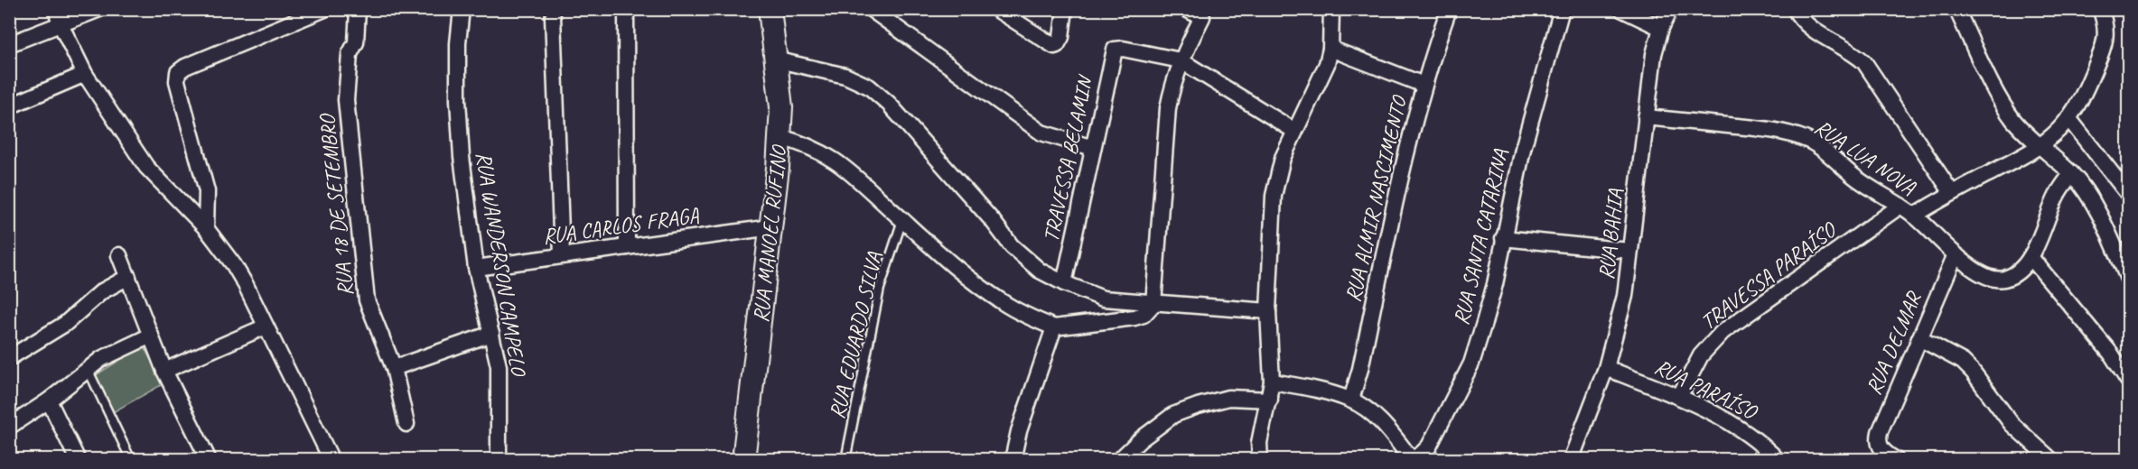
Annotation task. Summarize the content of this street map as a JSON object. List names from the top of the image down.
{
  "streets": {
    "main road": ["RUA MANOEL RUFINO"],
    "street": [
      "RUA LUA NOVA",
      "TRAVESSA BELAMIN",
      "RUA ALMIR NASCIMENTO",
      "RUA 18 DE SETEMBRO",
      "RUA CARLOS FRAGA",
      "RUA BAHIA",
      "RUA SANTA CATARINA",
      "RUA WANDERSON CAMPELO",
      "TRAVESSA PARAÍSO",
      "RUA DELMAR",
      "RUA PARAÍSO"
    ],
    "lane": ["RUA EDUARDO SILVA"]
  },
  "crossings": [
    ["RUA LUA NOVA", "RUA BAHIA"],
    ["RUA LUA NOVA", "TRAVESSA PARAÍSO"],
    ["RUA LUA NOVA", "RUA DELMAR"],
    ["RUA CARLOS FRAGA", "RUA MANOEL RUFINO"],
    ["RUA CARLOS FRAGA", "RUA WANDERSON CAMPELO"],
    ["RUA BAHIA", "RUA PARAÍSO"],
    ["TRAVESSA PARAÍSO", "RUA PARAÍSO"]
  ]
}
